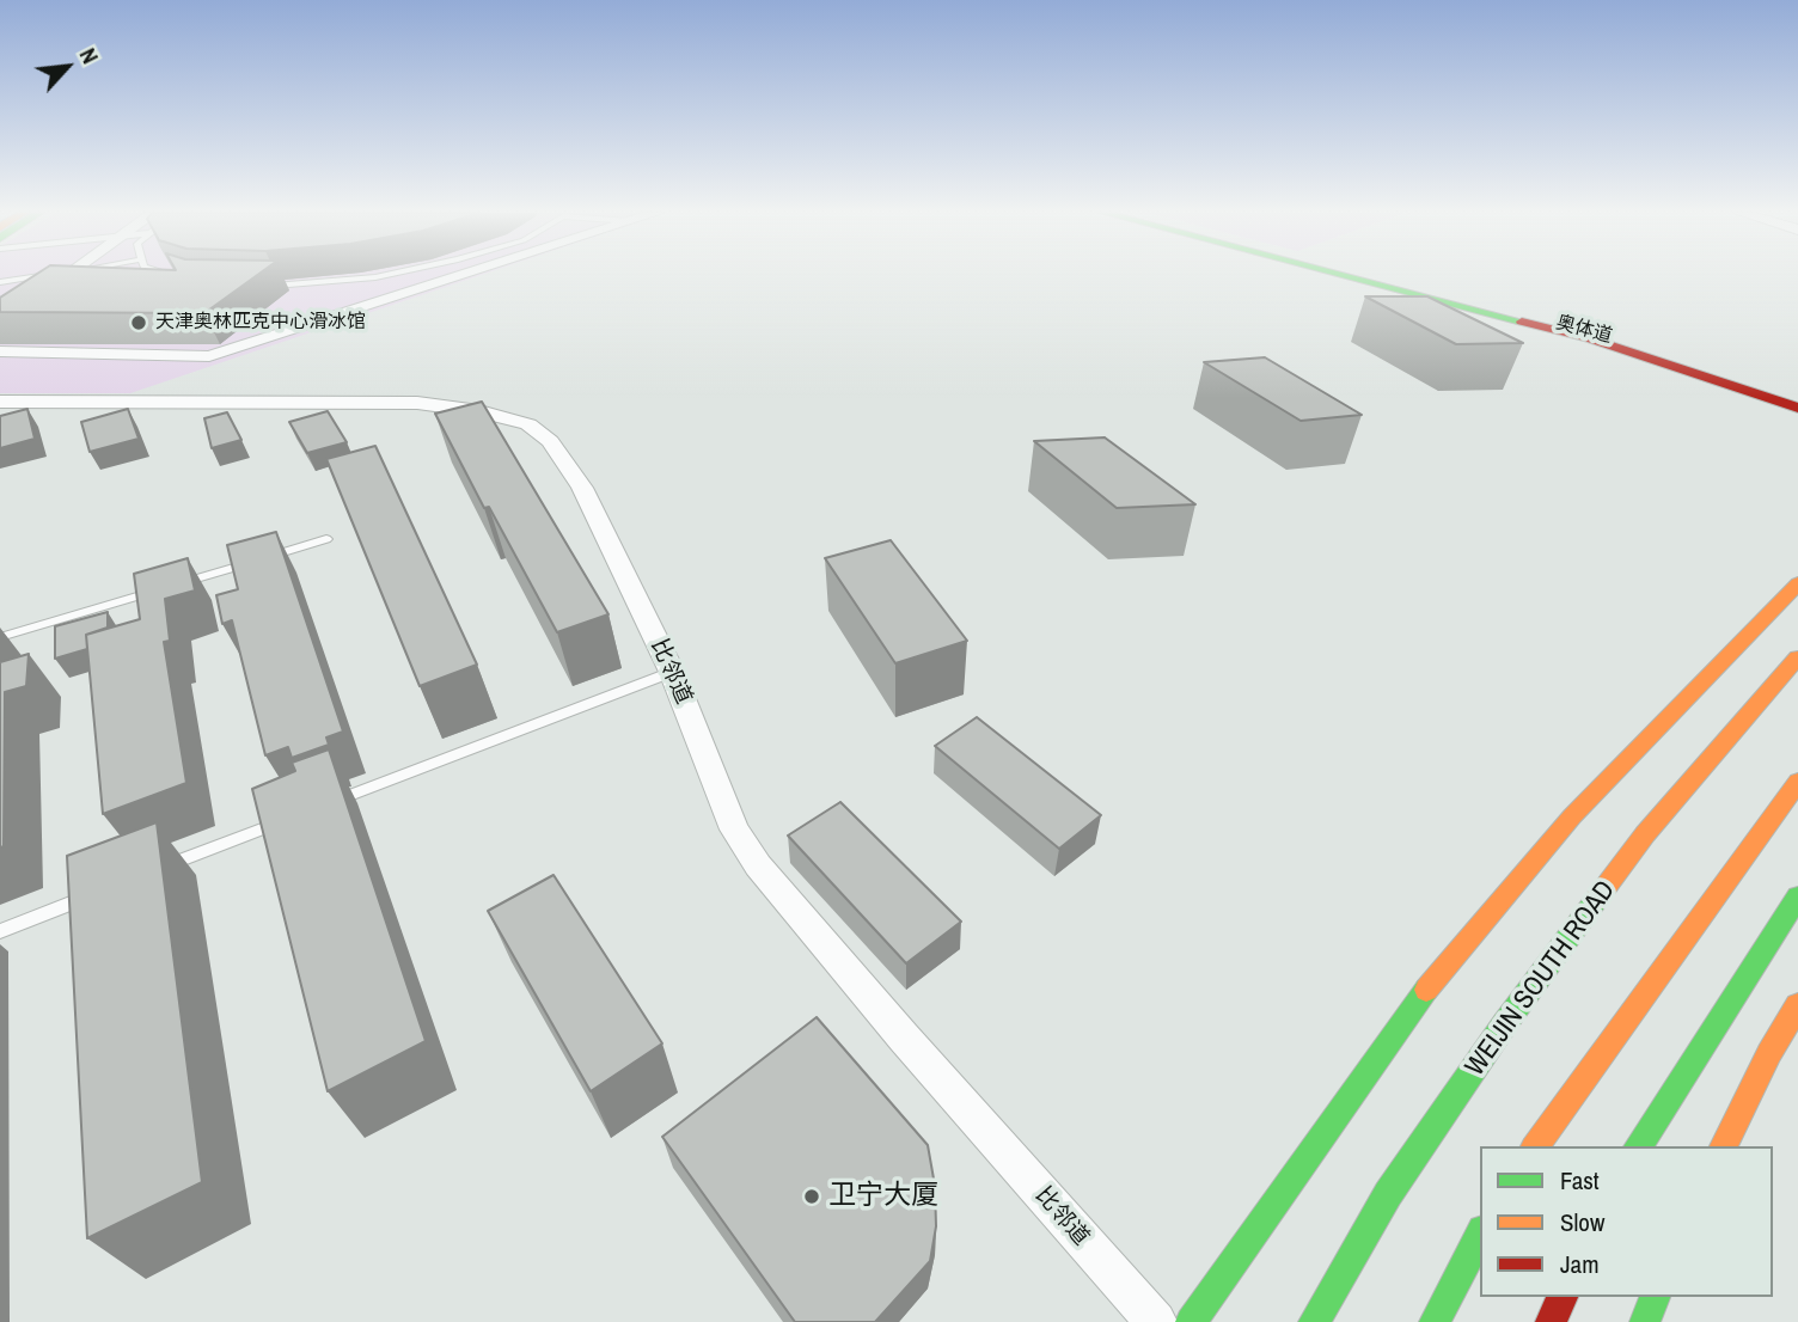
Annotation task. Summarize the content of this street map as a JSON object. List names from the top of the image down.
{
  "streets": {
    "main road": ["奥体道", "WEIJIN SOUTH ROAD"],
    "street": ["比邻道"]
  },
  "places": ["天津奥林匹克中心滑冰馆", "卫宁大厦"],
  "legend": ["Fast", "Slow", "Jam"],
  "north": "top right"
}
